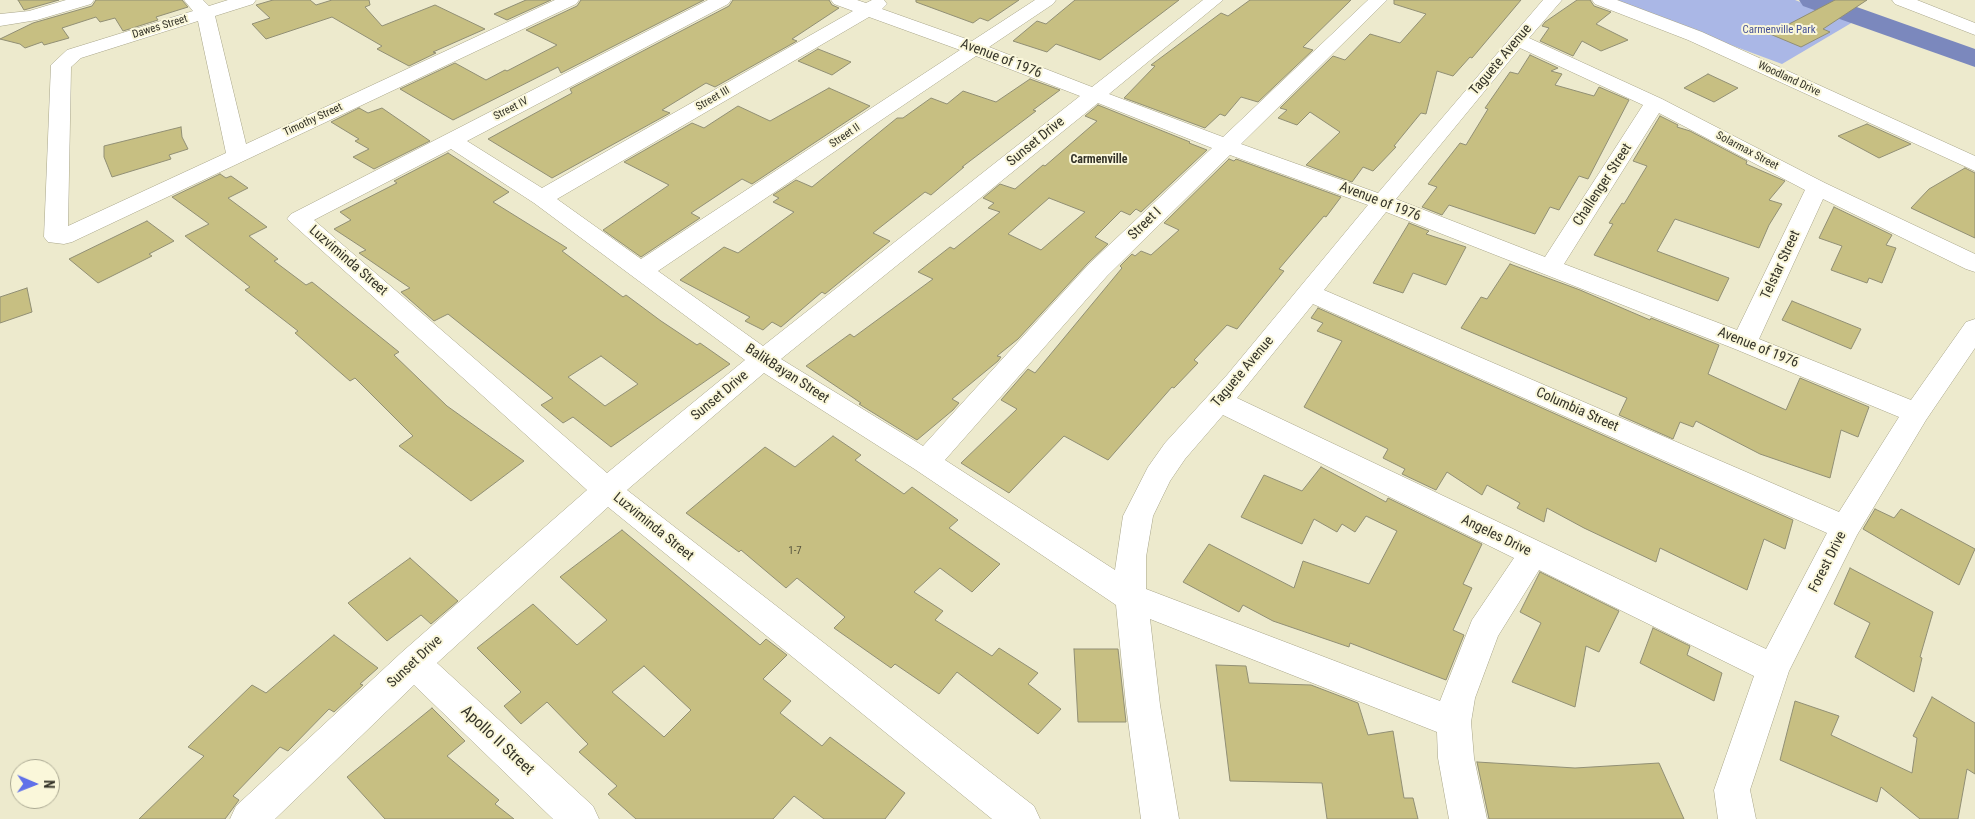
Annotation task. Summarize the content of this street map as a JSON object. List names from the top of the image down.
{
  "streets": {
    "street": [
      "Dawes Street",
      "Avenue of 1976",
      "Taguete Avenue",
      "Woodland Drive",
      "Street III",
      "Street IV",
      "Timothy Street",
      "Street II",
      "Sunset Drive",
      "Solarmax Street",
      "Challenger Street",
      "Street I",
      "Luzviminda Street",
      "Telstar Street",
      "BalikBayan Street",
      "Columbia Street",
      "Angeles Drive",
      "Forest Drive",
      "Apollo II Street"
    ]
  },
  "crossings": [
    ["Dawes Street", "Timothy Street"],
    ["Avenue of 1976", "Taguete Avenue"],
    ["Avenue of 1976", "Street III"],
    ["Avenue of 1976", "Street II"],
    ["Avenue of 1976", "Sunset Drive"],
    ["Avenue of 1976", "Challenger Street"],
    ["Avenue of 1976", "Street I"],
    ["Avenue of 1976", "Telstar Street"],
    ["Avenue of 1976", "Forest Drive"],
    ["Taguete Avenue", "Solarmax Street"],
    ["Taguete Avenue", "BalikBayan Street"],
    ["Taguete Avenue", "Columbia Street"],
    ["Taguete Avenue", "Angeles Drive"],
    ["Street III", "BalikBayan Street"],
    ["Street IV", "Luzviminda Street"],
    ["Street IV", "BalikBayan Street"],
    ["Street II", "BalikBayan Street"],
    ["Sunset Drive", "Luzviminda Street"],
    ["Sunset Drive", "BalikBayan Street"],
    ["Sunset Drive", "Apollo II Street"],
    ["Solarmax Street", "Challenger Street"],
    ["Solarmax Street", "Telstar Street"],
    ["Street I", "BalikBayan Street"],
    ["Columbia Street", "Forest Drive"],
    ["Angeles Drive", "Forest Drive"]
  ],
  "districts": ["Carmenville"],
  "parks": ["Carmenville Park"],
  "house_numbers": ["1-7"],
  "north": "right"
}
